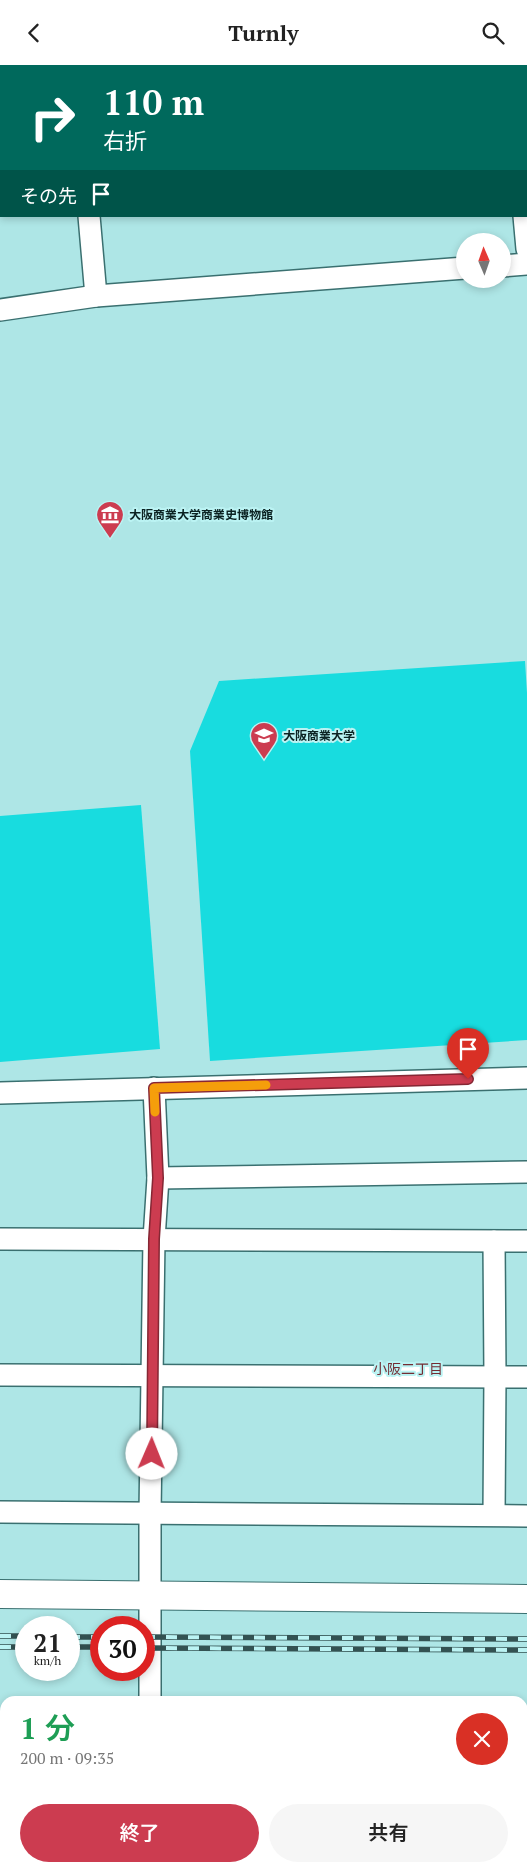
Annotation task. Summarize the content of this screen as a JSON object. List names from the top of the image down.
{
  "districts": ["小阪二丁目"],
  "places": {
    "museum": ["大阪商業大学商業史博物館"],
    "school or university": ["大阪商業大学"]
  },
  "north": "top",
  "page": {
    "header": "Turnly",
    "turn": ["110 m", "右折"],
    "then": "その先",
    "speed": "21 km/h",
    "limit": "30",
    "heading": ["1 分", "200 m · 09:35"],
    "buttons": ["終了", "共有"]
  }
}
